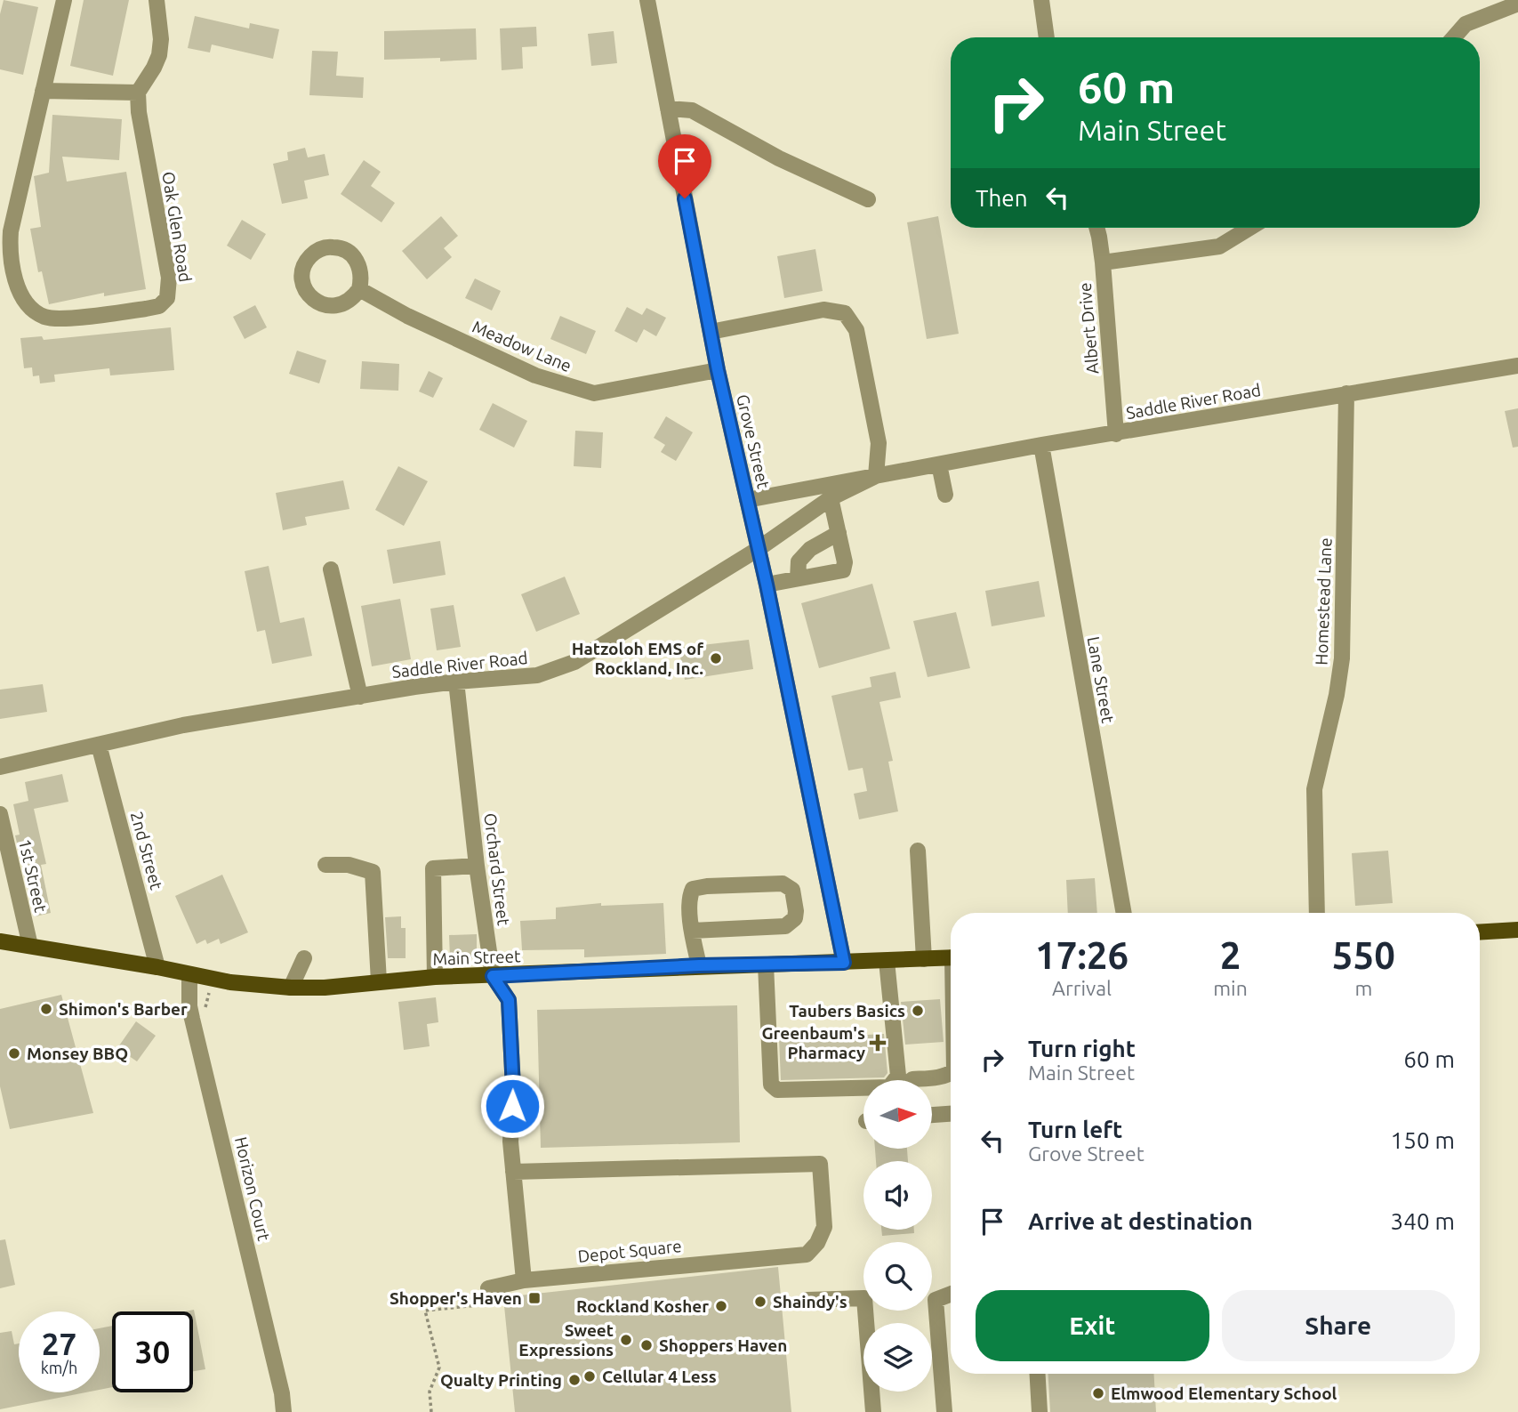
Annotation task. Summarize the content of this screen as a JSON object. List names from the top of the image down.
{
  "streets": {
    "main road": ["Main Street"],
    "street": [
      "Oak Glen Road",
      "Albert Drive",
      "Meadow Lane",
      "Saddle River Road",
      "Grove Street",
      "Homestead Lane",
      "Lane Street",
      "2nd Street",
      "Orchard Street",
      "1st Street",
      "Horizon Court",
      "Depot Square"
    ]
  },
  "crossings": [
    ["Albert Drive", "Saddle River Road"],
    ["Meadow Lane", "Grove Street"],
    ["Saddle River Road", "Grove Street"],
    ["Saddle River Road", "Homestead Lane"],
    ["Saddle River Road", "Lane Street"],
    ["Saddle River Road", "2nd Street"],
    ["Saddle River Road", "Orchard Street"],
    ["Grove Street", "Main Street"],
    ["2nd Street", "Main Street"],
    ["Orchard Street", "Main Street"],
    ["Orchard Street", "Depot Square"],
    ["1st Street", "Main Street"],
    ["Main Street", "Horizon Court"]
  ],
  "places": {
    "other": [
      "Hatzoloh EMS of Rockland, Inc.",
      "Shimon's Barber",
      "Taubers Basics",
      "Monsey BBQ",
      "Shaindy's",
      "Rockland Kosher",
      "Sweet Expressions",
      "Shoppers Haven",
      "Cellular 4 Less",
      "Qualty Printing",
      "Elmwood Elementary School"
    ],
    "health": ["Greenbaum's Pharmacy"],
    "transit": ["Shopper's Haven"]
  },
  "north": "right",
  "page": {
    "turn": ["60 m", "Main Street"],
    "then": "Then",
    "eta": [
      "17:26",
      "Arrival",
      "2",
      "min",
      "550",
      "m"
    ],
    "list": [
      {
        "name": "Turn right",
        "note": "Main Street",
        "value": "60 m"
      },
      {
        "name": "Turn left",
        "note": "Grove Street",
        "value": "150 m"
      },
      {
        "name": "Arrive at destination",
        "value": "340 m"
      }
    ],
    "buttons": ["Exit", "Share"],
    "speed": "27 km/h",
    "limit": "30"
  }
}
